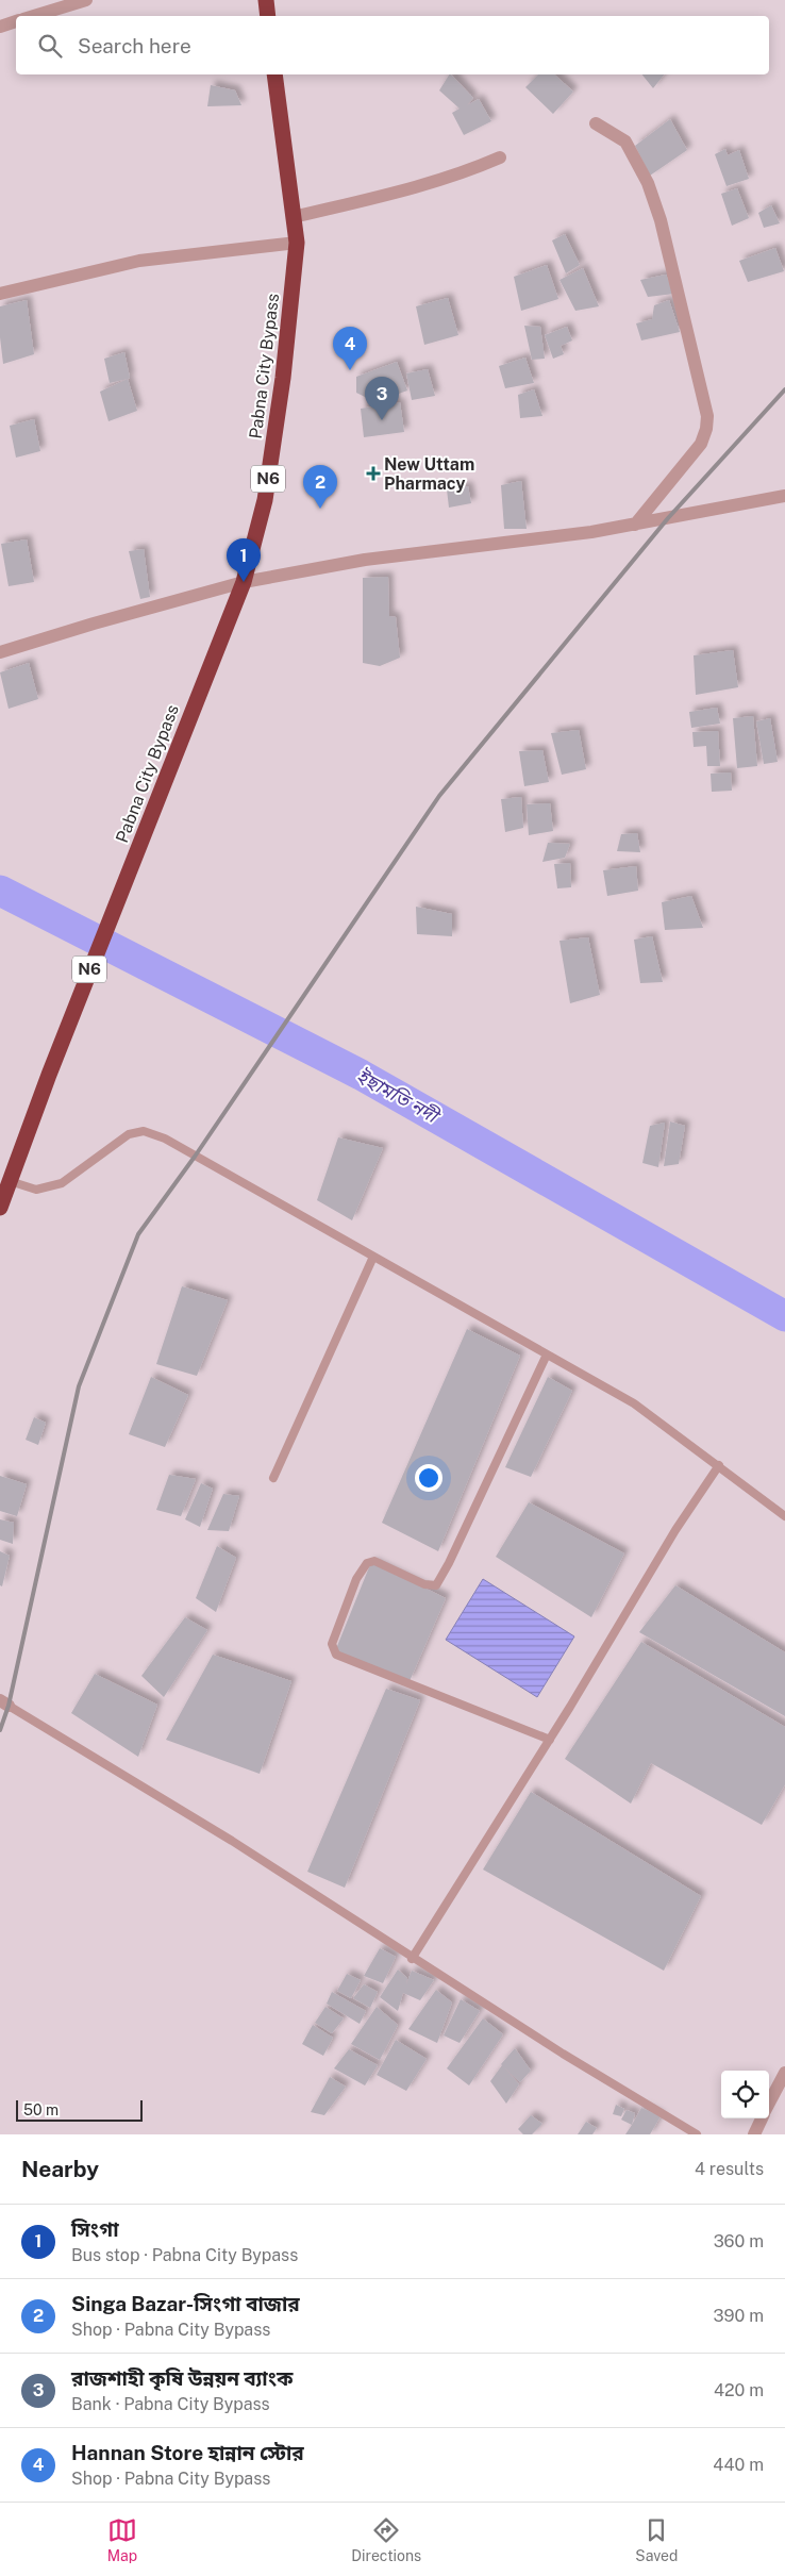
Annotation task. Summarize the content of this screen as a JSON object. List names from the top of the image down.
{
  "streets": {
    "highway": ["Pabna City Bypass", "N6"]
  },
  "crossings": [
    ["Pabna City Bypass", "N6"]
  ],
  "water": ["ইছামতি নদী"],
  "places": {
    "health": ["New Uttam Pharmacy"]
  },
  "scale_bar": "50 m",
  "page": {
    "search": "Search here",
    "pins": [
      "4",
      "3",
      "2",
      "1"
    ],
    "scale": "50 m",
    "heading": ["Nearby", "4 results"],
    "list": [
      {
        "mark": "1",
        "name": "সিংগা",
        "note": "Bus stop · Pabna City Bypass",
        "value": "360 m"
      },
      {
        "mark": "2",
        "name": "Singa Bazar-সিংগা বাজার",
        "note": "Shop · Pabna City Bypass",
        "value": "390 m"
      },
      {
        "mark": "3",
        "name": "রাজশাহী কৃষি উন্নয়ন ব্যাংক",
        "note": "Bank · Pabna City Bypass",
        "value": "420 m"
      },
      {
        "mark": "4",
        "name": "Hannan Store হান্নান স্টোর",
        "note": "Shop · Pabna City Bypass",
        "value": "440 m"
      }
    ],
    "nav": ["Map", "Directions", "Saved"]
  }
}
